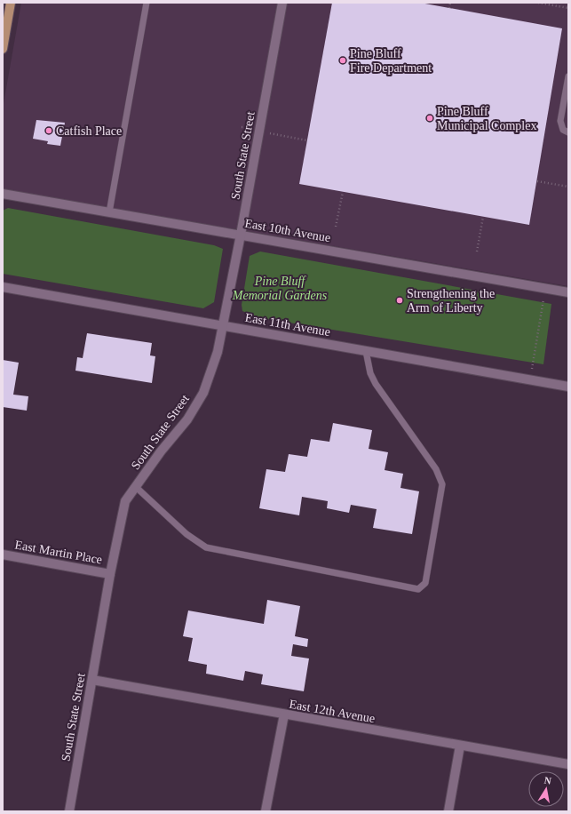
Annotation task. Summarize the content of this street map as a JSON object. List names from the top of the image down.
{
  "streets": {
    "street": [
      "South State Street",
      "East 10th Avenue",
      "East 11th Avenue",
      "East Martin Place",
      "East 12th Avenue"
    ]
  },
  "crossings": [
    ["South State Street", "East 10th Avenue"],
    ["South State Street", "East 11th Avenue"],
    ["South State Street", "East Martin Place"],
    ["South State Street", "East 12th Avenue"]
  ],
  "parks": ["Pine Bluff Memorial Gardens"],
  "places": [
    "Pine Bluff Fire Department",
    "Pine Bluff Municipal Complex",
    "Catfish Place",
    "Strengthening the Arm of Liberty"
  ],
  "north": "top"
}
